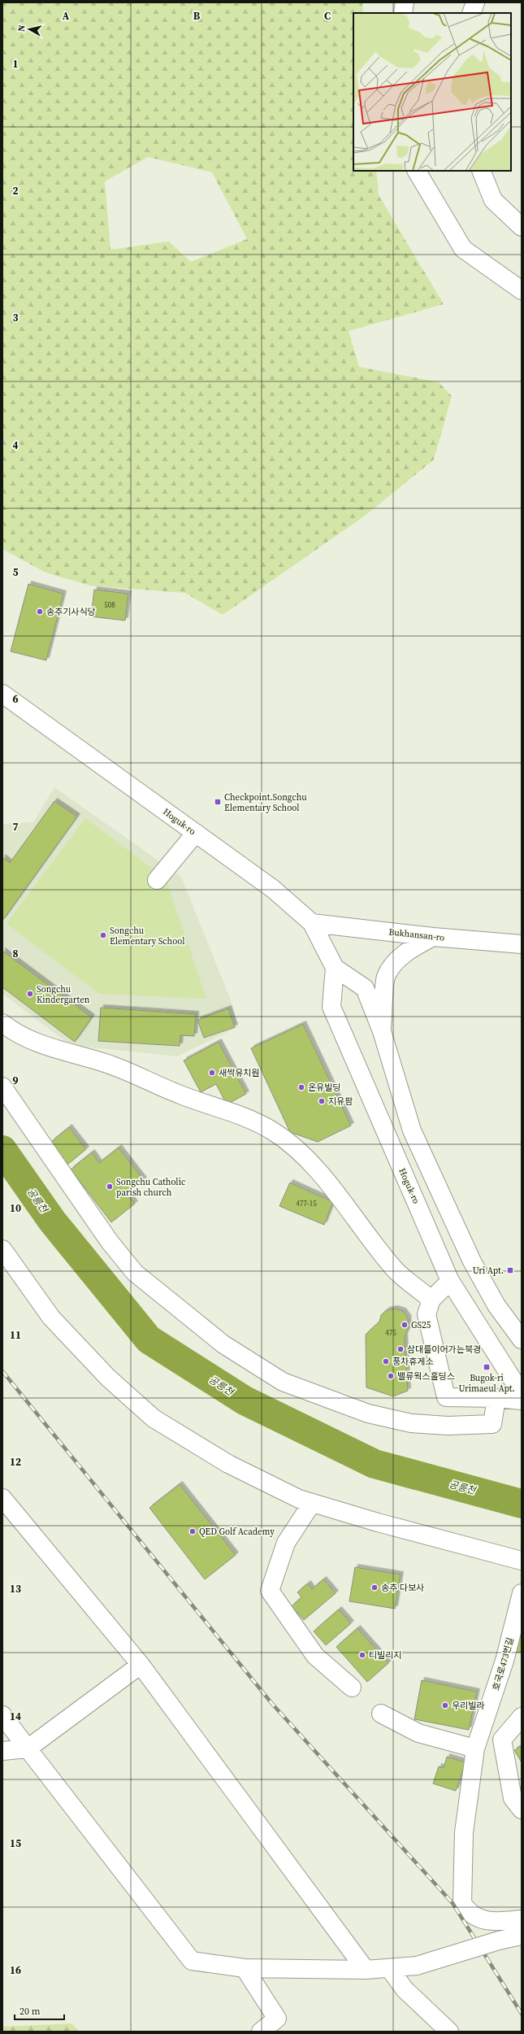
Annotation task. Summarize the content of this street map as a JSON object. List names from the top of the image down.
{
  "streets": {
    "main road": ["Hoguk-ro", "Bukhansan-ro", "호국로473번길"]
  },
  "crossings": [
    ["Hoguk-ro", "Bukhansan-ro"]
  ],
  "water": ["공릉천"],
  "places": {
    "other": [
      "송추기사식당",
      "Songchu Elementary School",
      "Songchu Kindergarten",
      "새싹유치원",
      "온유빌딩",
      "지유팜",
      "Songchu Catholic parish church",
      "GS25",
      "삼대를이어가는북경",
      "풍차휴게소",
      "밸류웍스홀딩스",
      "QED Golf Academy",
      "송추 다보사",
      "티빌리지",
      "우리빌라"
    ],
    "transit": ["Checkpoint.Songchu Elementary School", "Uri Apt.", "Bugok-ri Urimaeul Apt."]
  },
  "house_numbers": ["508", "477-15", "475"],
  "scale_bar": "20 m",
  "north": "left",
  "grid": {
    "columns": ["A", "B", "C"],
    "rows": [
      "1",
      "2",
      "3",
      "4",
      "5",
      "6",
      "7",
      "8",
      "9",
      "10",
      "11",
      "12",
      "13",
      "14",
      "15",
      "16"
    ]
  }
}
